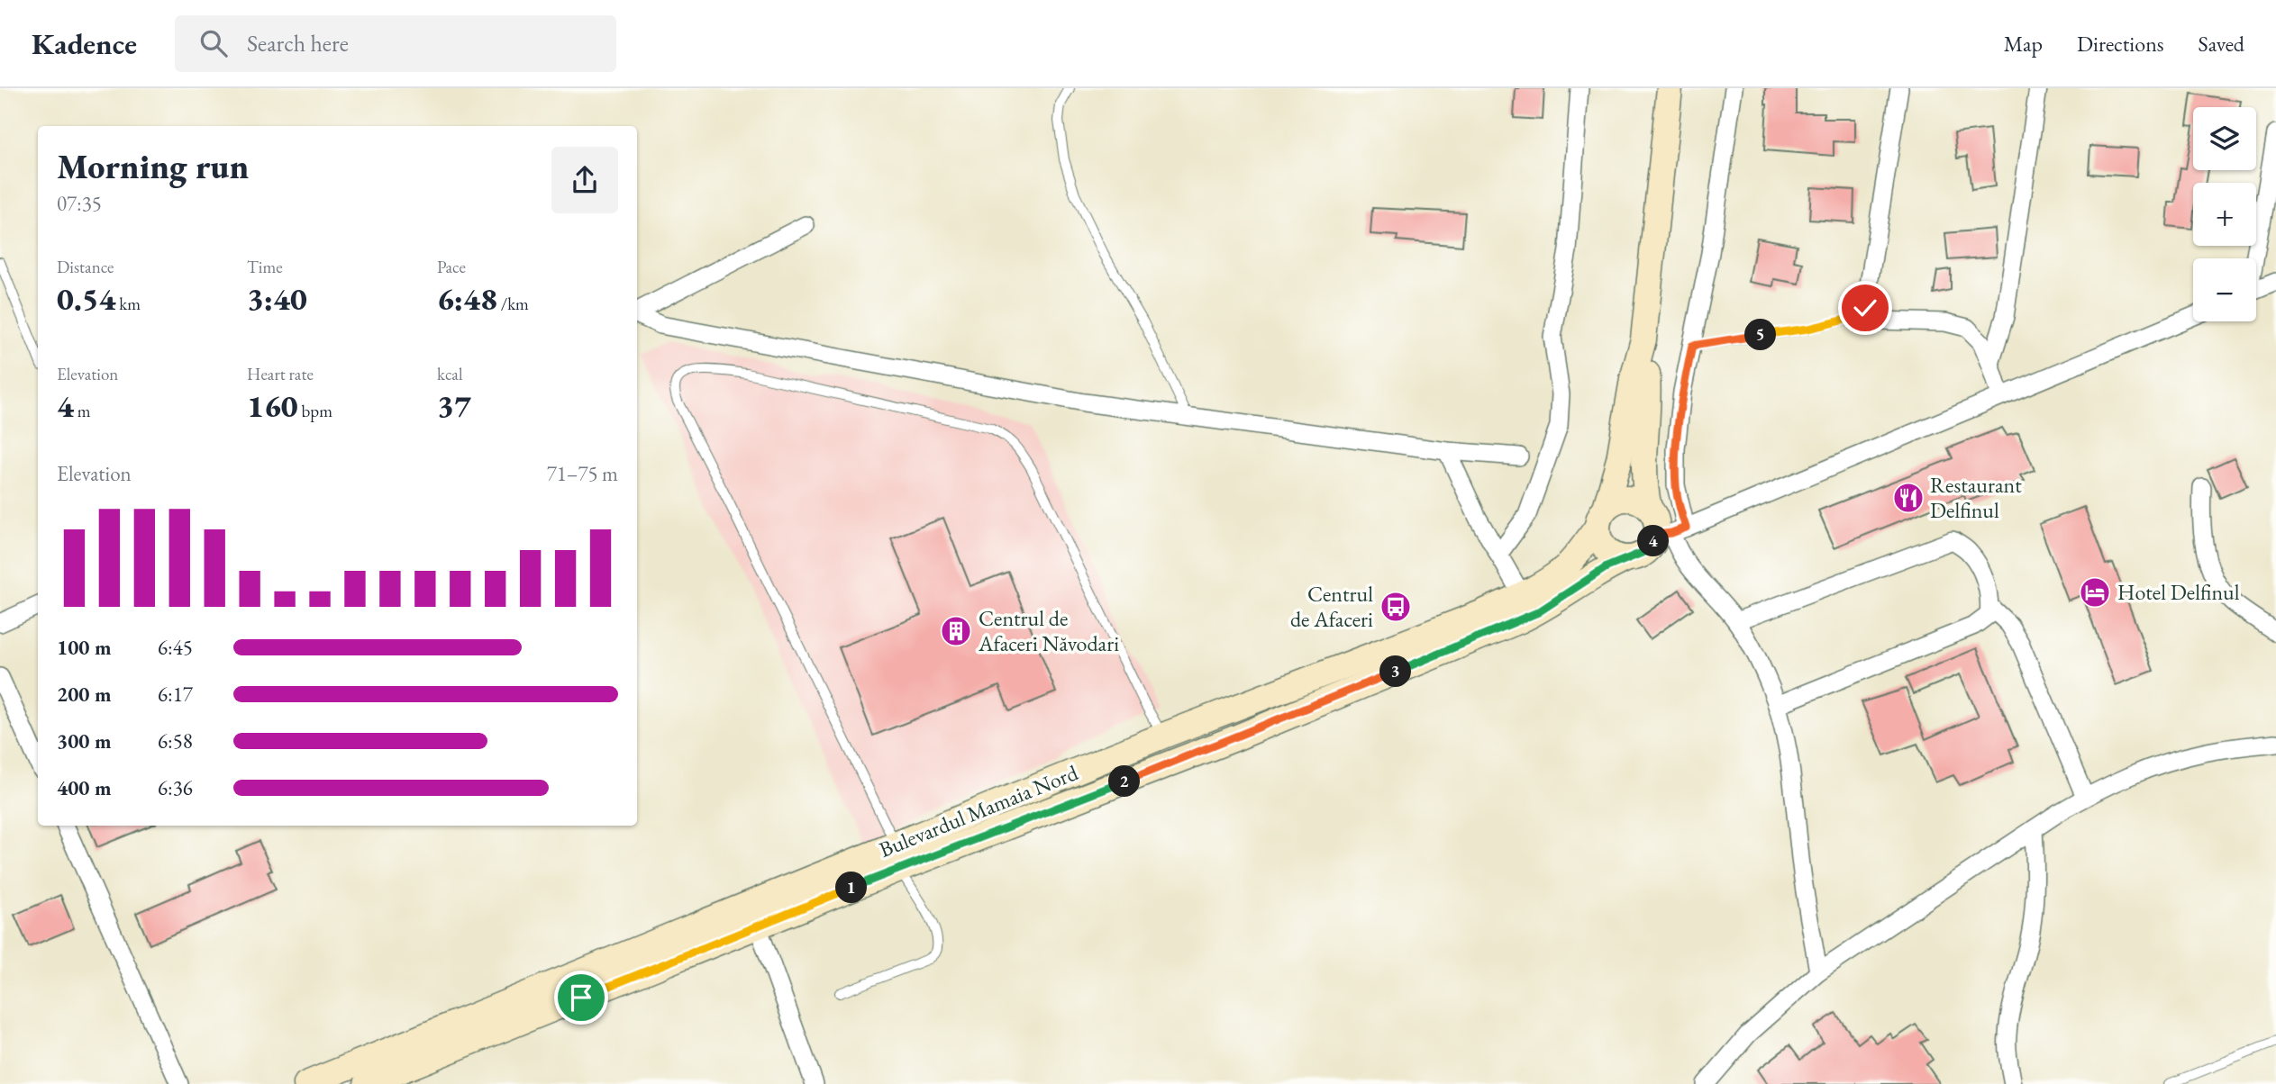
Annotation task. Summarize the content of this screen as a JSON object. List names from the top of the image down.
{
  "streets": {
    "main road": ["Bulevardul Mamaia Nord"]
  },
  "places": {
    "restaurant": ["Restaurant Delfinul"],
    "hotel": ["Hotel Delfinul"],
    "bus stop": ["Centrul de Afaceri"],
    "building": ["Centrul de Afaceri Năvodari"]
  },
  "page": {
    "header": "Kadence",
    "search": "Search here",
    "nav": ["Map", "Directions", "Saved"],
    "map_buttons": ["+", "−"],
    "heading": ["Morning run", "07:35"],
    "stats": [
      ["Distance", "0.54 km"],
      ["Time", "3:40"],
      ["Pace", "6:48 /km"],
      ["Elevation", "4 m"],
      ["Heart rate", "160 bpm"],
      ["kcal", "37"]
    ],
    "pins": [
      "5",
      "4",
      "3",
      "2",
      "1"
    ],
    "chart": ["Elevation", "71–75 m"],
    "list": [
      {
        "name": "100 m",
        "note": "6:45"
      },
      {
        "name": "200 m",
        "note": "6:17"
      },
      {
        "name": "300 m",
        "note": "6:58"
      },
      {
        "name": "400 m",
        "note": "6:36"
      }
    ]
  }
}
